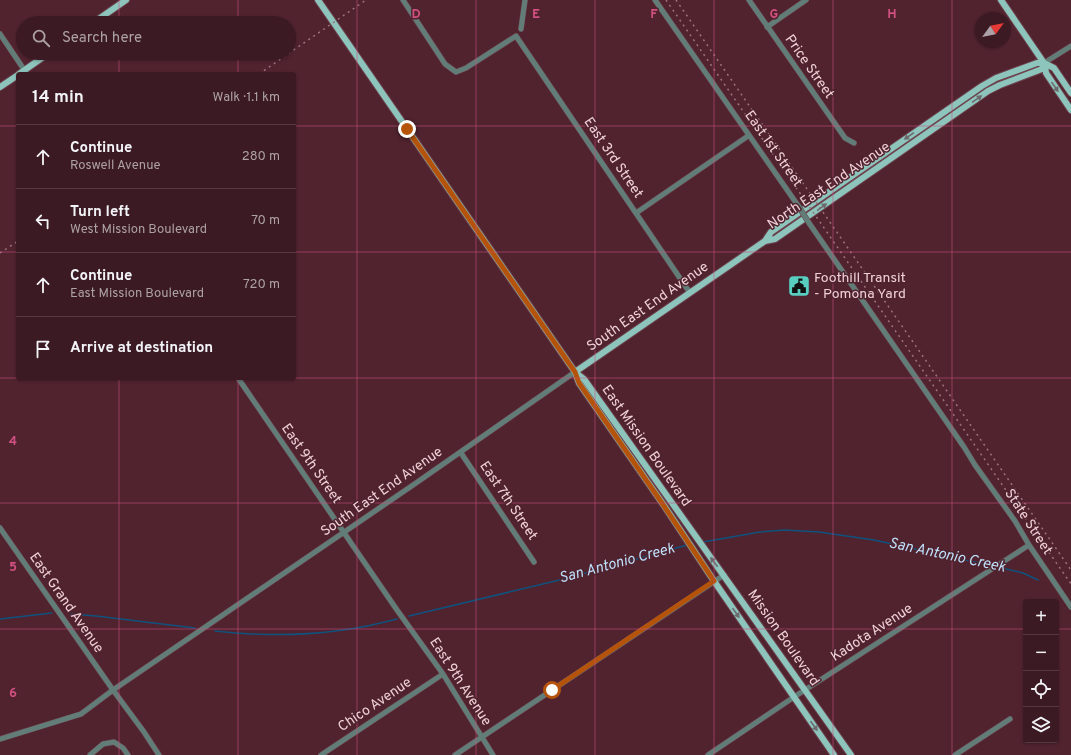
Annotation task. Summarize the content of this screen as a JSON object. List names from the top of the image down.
{
  "streets": {
    "main road": [
      "North East End Avenue",
      "South East End Avenue",
      "East Mission Boulevard",
      "Mission Boulevard"
    ],
    "street": [
      "Price Street",
      "East 1st Street",
      "East 3rd Street",
      "East 9th Street",
      "East 7th Street",
      "State Street",
      "East Grand Avenue",
      "Kadota Avenue",
      "East 9th Avenue",
      "Chico Avenue"
    ]
  },
  "crossings": [
    ["East 1st Street", "State Street"],
    ["East 3rd Street", "South East End Avenue"],
    ["North East End Avenue", "South East End Avenue"],
    ["South East End Avenue", "East Mission Boulevard"],
    ["South East End Avenue", "East 9th Street"],
    ["South East End Avenue", "East 7th Street"],
    ["South East End Avenue", "East Grand Avenue"],
    ["East Mission Boulevard", "Kadota Avenue"],
    ["East Mission Boulevard", "Mission Boulevard"],
    ["East 9th Street", "East 9th Avenue"],
    ["State Street", "Kadota Avenue"],
    ["Kadota Avenue", "Mission Boulevard"],
    ["East 9th Avenue", "Chico Avenue"]
  ],
  "water": ["San Antonio Creek"],
  "places": {
    "public building": ["Foothill Transit - Pomona Yard"]
  },
  "north": "top right",
  "page": {
    "search": "Search here",
    "heading": ["14 min", "Walk · 1.1 km"],
    "list": [
      ["Continue", "Roswell Avenue", "280 m"],
      ["Turn left", "West Mission Boulevard", "70 m"],
      ["Continue", "East Mission Boulevard", "720 m"],
      "Arrive at destination"
    ],
    "map_buttons": ["+", "−"]
  },
  "grid": {
    "columns": [
      "D",
      "E",
      "F",
      "G",
      "H"
    ],
    "rows": ["4", "5", "6"]
  }
}
